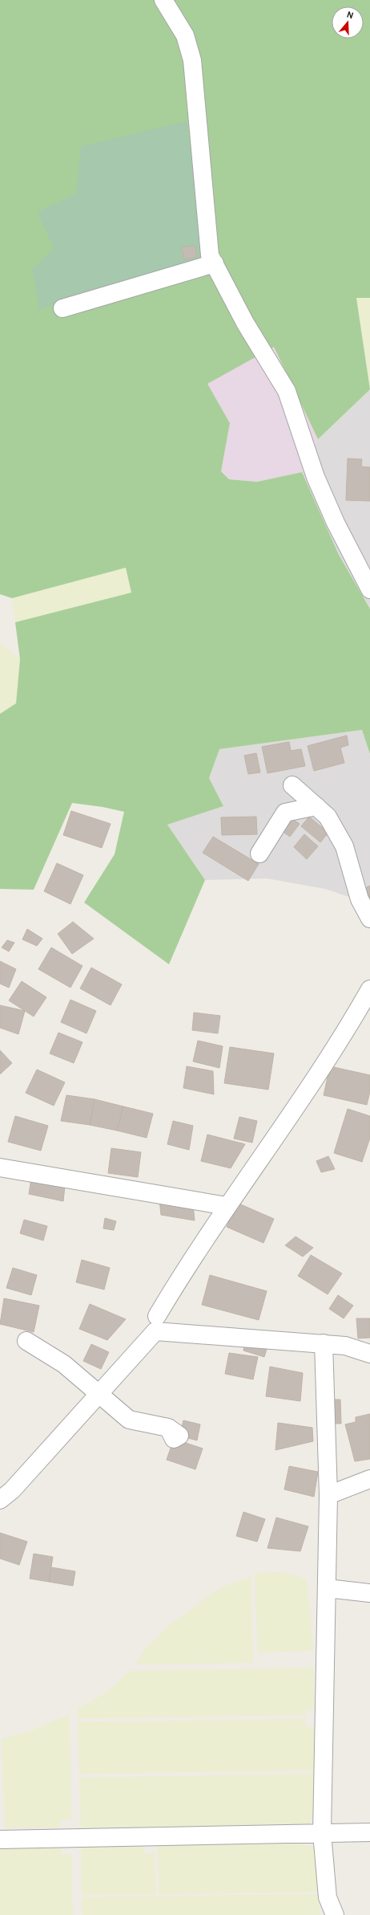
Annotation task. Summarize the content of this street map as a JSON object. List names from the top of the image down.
{
  "north": "top"
}
